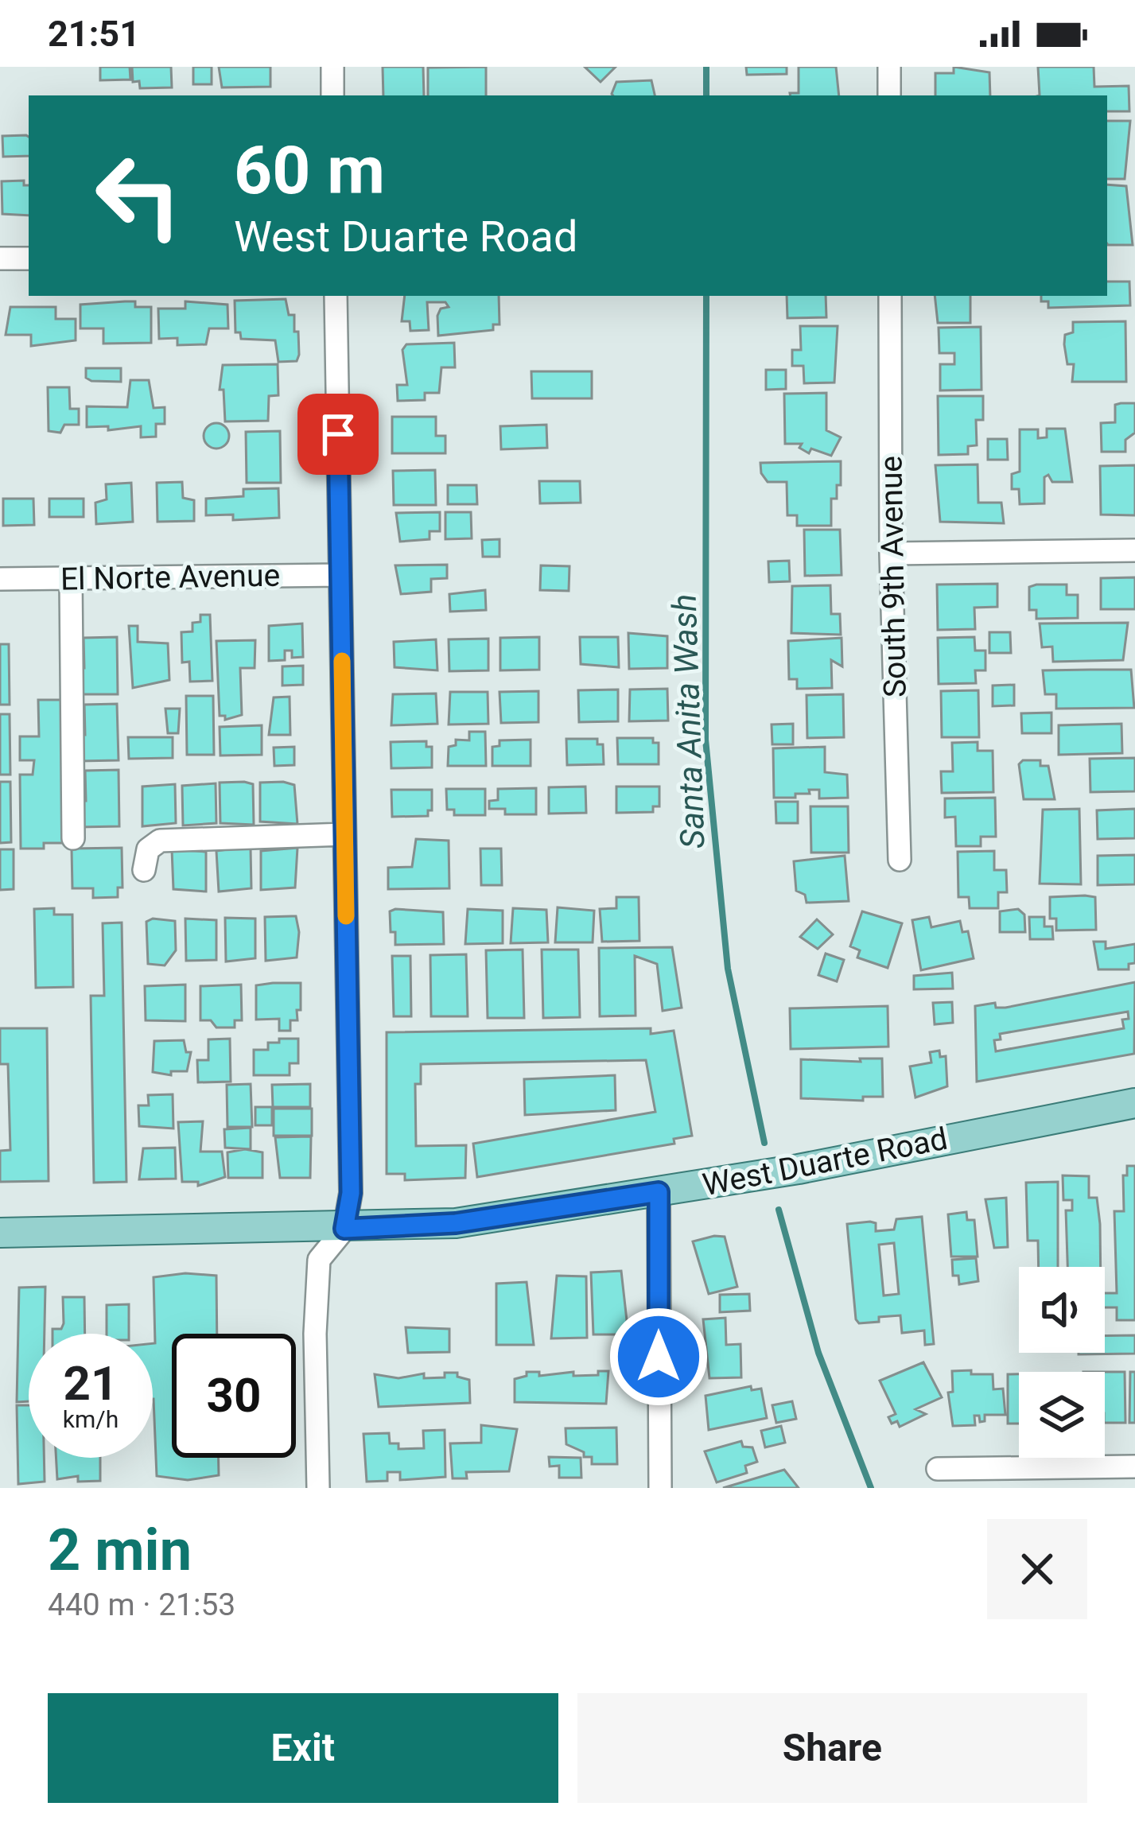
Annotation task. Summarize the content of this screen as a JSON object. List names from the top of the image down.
{
  "streets": {
    "main road": ["West Duarte Road"],
    "street": ["El Norte Avenue", "South 9th Avenue"]
  },
  "water": ["Santa Anita Wash"],
  "page": {
    "status": "21:51",
    "turn": ["60 m", "West Duarte Road"],
    "speed": "21 km/h",
    "limit": "30",
    "heading": ["2 min", "440 m · 21:53"],
    "buttons": ["Exit", "Share"]
  }
}
